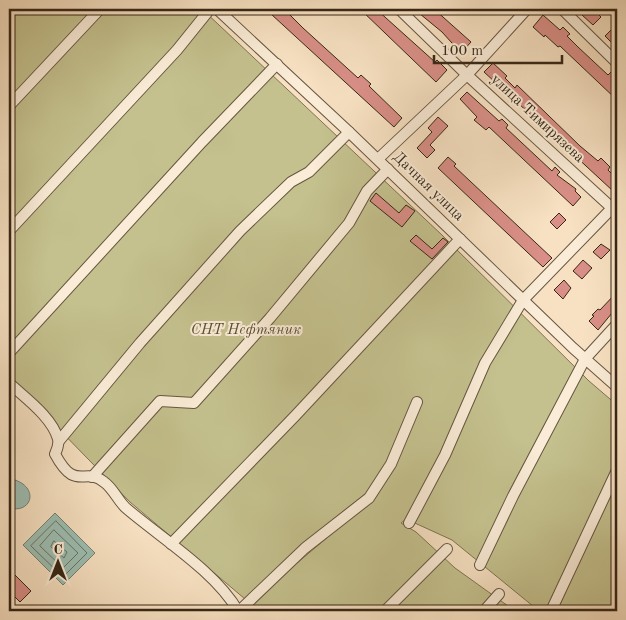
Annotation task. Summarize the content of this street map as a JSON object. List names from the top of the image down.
{
  "streets": {
    "street": ["улица Тимирязева", "Дачная улица"]
  },
  "parks": ["СНТ Нефтяник"],
  "scale_bar": "100 m",
  "north": "top"
}
